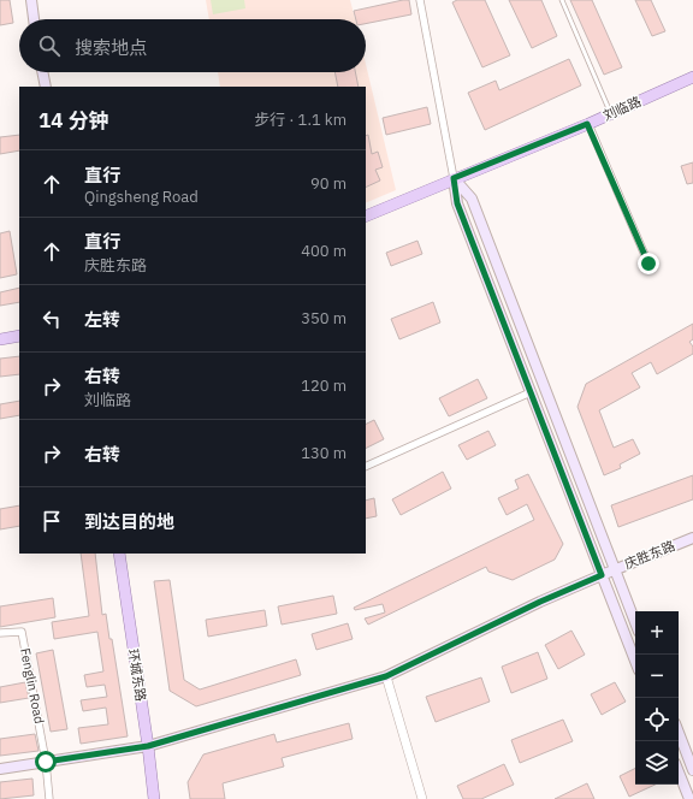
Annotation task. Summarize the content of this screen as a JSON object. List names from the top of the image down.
{
  "streets": {
    "main road": ["刘临路", "庆胜东路", "环城东路"],
    "street": ["Fenglin Road"]
  },
  "crossings": [
    ["庆胜东路", "环城东路"],
    ["庆胜东路", "Fenglin Road"]
  ],
  "page": {
    "search": "搜索地点",
    "heading": ["14 分钟", "步行 · 1.1 km"],
    "list": [
      ["直行", "Qingsheng Road", "90 m"],
      ["直行", "庆胜东路", "400 m"],
      ["左转", "350 m"],
      ["右转", "刘临路", "120 m"],
      ["右转", "130 m"],
      "到达目的地"
    ],
    "map_buttons": ["+", "−"]
  }
}
